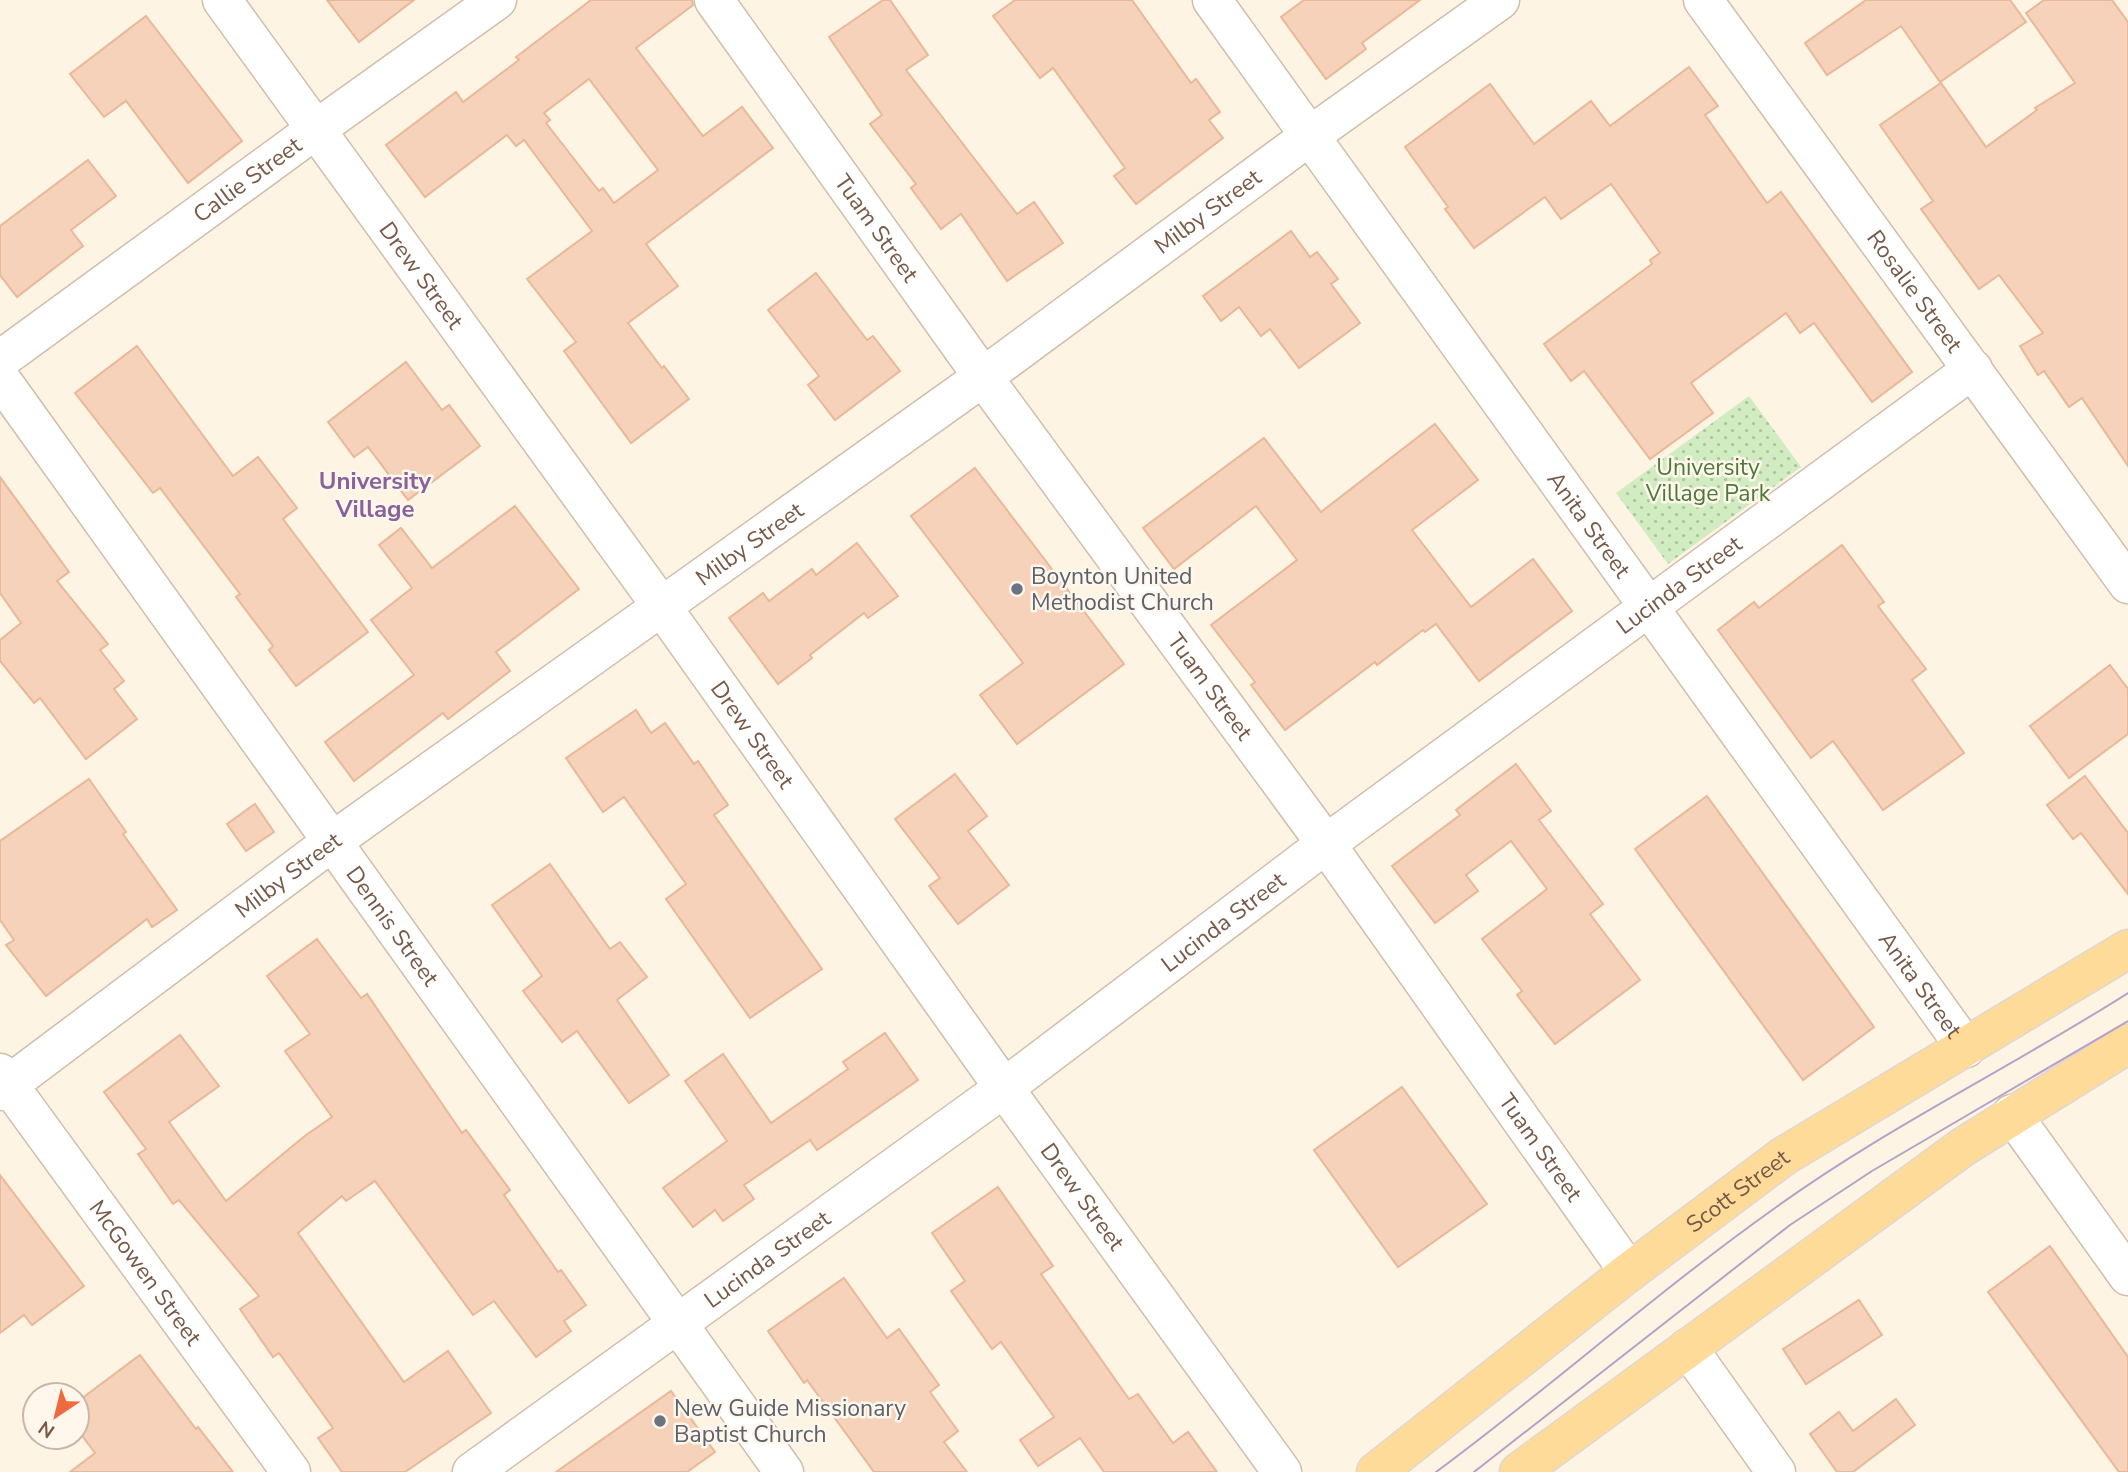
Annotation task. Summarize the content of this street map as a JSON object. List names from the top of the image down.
{
  "streets": {
    "main road": ["Scott Street"],
    "street": [
      "Callie Street",
      "Milby Street",
      "Tuam Street",
      "Drew Street",
      "Rosalie Street",
      "Anita Street",
      "Lucinda Street",
      "Dennis Street",
      "McGowen Street"
    ]
  },
  "crossings": [
    ["Callie Street", "Drew Street"],
    ["Milby Street", "Tuam Street"],
    ["Milby Street", "Drew Street"],
    ["Milby Street", "Anita Street"],
    ["Milby Street", "Dennis Street"],
    ["Milby Street", "McGowen Street"],
    ["Tuam Street", "Lucinda Street"],
    ["Tuam Street", "Scott Street"],
    ["Drew Street", "Lucinda Street"],
    ["Rosalie Street", "Lucinda Street"],
    ["Anita Street", "Lucinda Street"],
    ["Anita Street", "Scott Street"],
    ["Lucinda Street", "Dennis Street"]
  ],
  "districts": ["University Village"],
  "parks": ["University Village Park"],
  "places": ["Boynton United Methodist Church", "New Guide Missionary Baptist Church"],
  "north": "bottom left"
}
